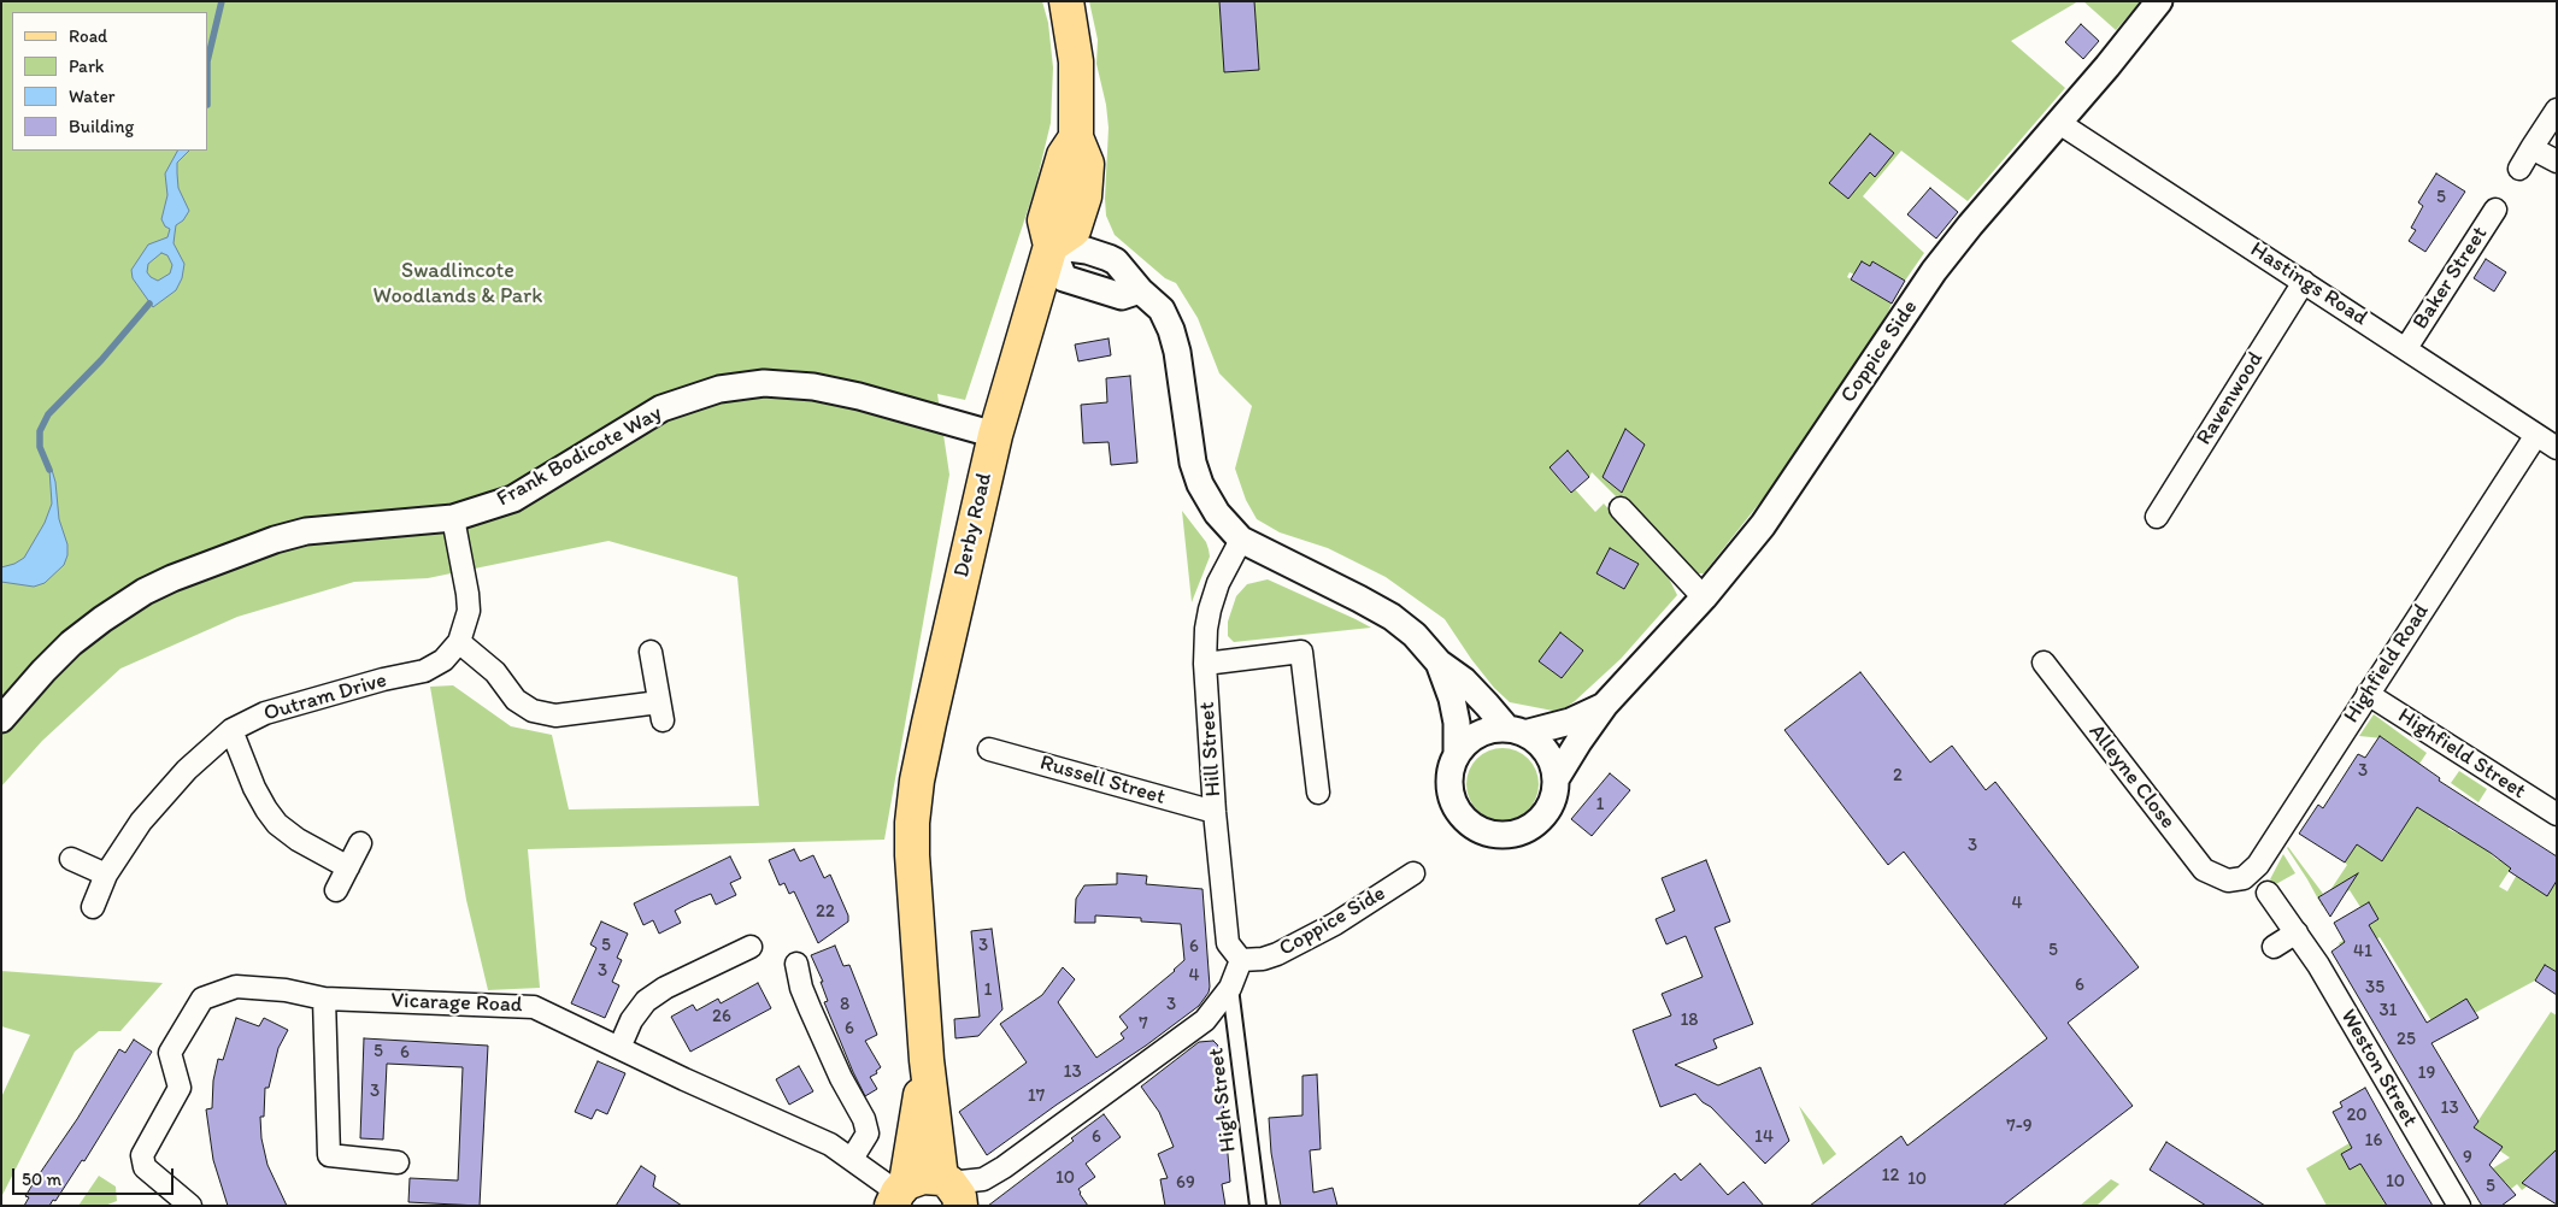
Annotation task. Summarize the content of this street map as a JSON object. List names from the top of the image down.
{
  "streets": {
    "main road": ["Derby Road"],
    "street": [
      "Baker Street",
      "Hastings Road",
      "Coppice Side",
      "Ravenwood",
      "Frank Bodicote Way",
      "Highfield Road",
      "Outram Drive",
      "Hill Street",
      "Highfield Street",
      "Alleyne Close",
      "Russell Street",
      "Vicarage Road",
      "Weston Street",
      "High Street"
    ]
  },
  "crossings": [
    ["Baker Street", "Hastings Road"],
    ["Hastings Road", "Coppice Side"],
    ["Hastings Road", "Ravenwood"],
    ["Hastings Road", "Highfield Road"],
    ["Coppice Side", "Hill Street"],
    ["Frank Bodicote Way", "Derby Road"],
    ["Derby Road", "Vicarage Road"],
    ["Highfield Road", "Highfield Street"],
    ["Highfield Road", "Alleyne Close"],
    ["Hill Street", "Russell Street"]
  ],
  "parks": ["Swadlincote Woodlands & Park"],
  "house_numbers": [
    "5",
    "3",
    "2",
    "1",
    "3",
    "4",
    "22",
    "5",
    "3",
    "6",
    "5",
    "41",
    "3",
    "4",
    "6",
    "35",
    "1",
    "8",
    "3",
    "31",
    "26",
    "18",
    "7",
    "6",
    "25",
    "5",
    "6",
    "13",
    "19",
    "3",
    "17",
    "13",
    "20",
    "7-9",
    "6",
    "14",
    "16",
    "9",
    "12",
    "10",
    "10",
    "10",
    "69",
    "5"
  ],
  "legend": [
    "Road",
    "Park",
    "Water",
    "Building"
  ],
  "scale_bar": "50 m"
}
